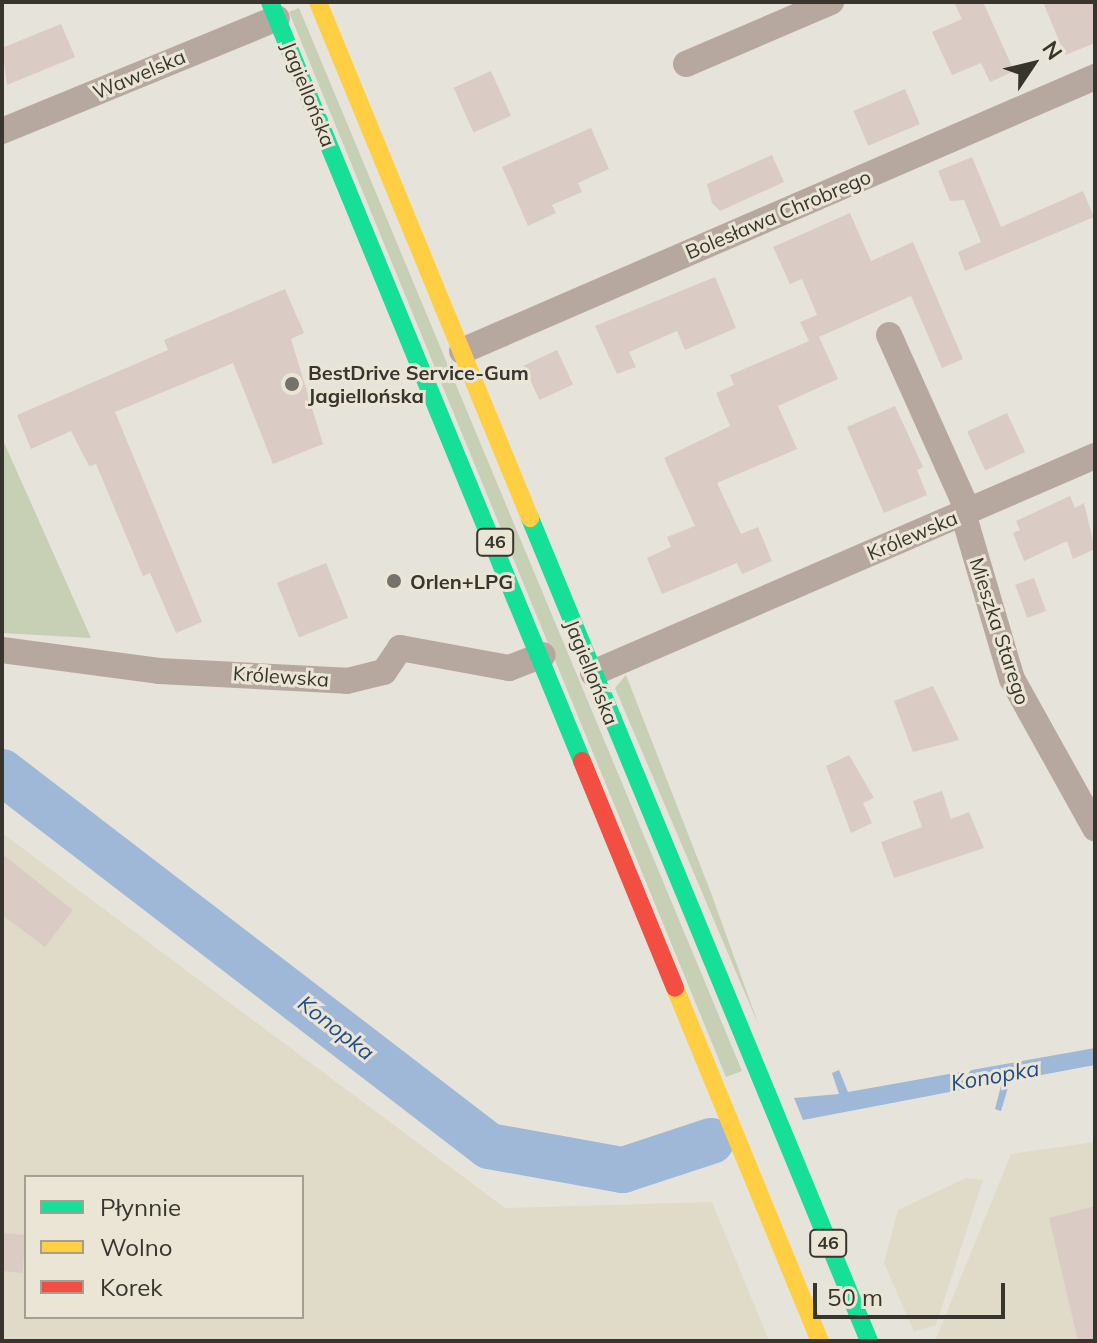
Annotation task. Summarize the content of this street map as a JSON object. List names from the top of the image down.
{
  "streets": {
    "main road": ["Jagiellońska", "46"],
    "street": [
      "Wawelska",
      "Bolesława Chrobrego",
      "Królewska",
      "Mieszka Starego"
    ]
  },
  "crossings": [
    ["Wawelska", "Jagiellońska"],
    ["Jagiellońska", "Bolesława Chrobrego"],
    ["Jagiellońska", "Królewska"],
    ["Królewska", "Mieszka Starego"]
  ],
  "water": ["Konopka"],
  "places": ["BestDrive Service-Gum Jagiellońska", "Orlen+LPG"],
  "legend": ["Płynnie", "Wolno", "Korek"],
  "scale_bar": "50 m",
  "north": "top right"
}
